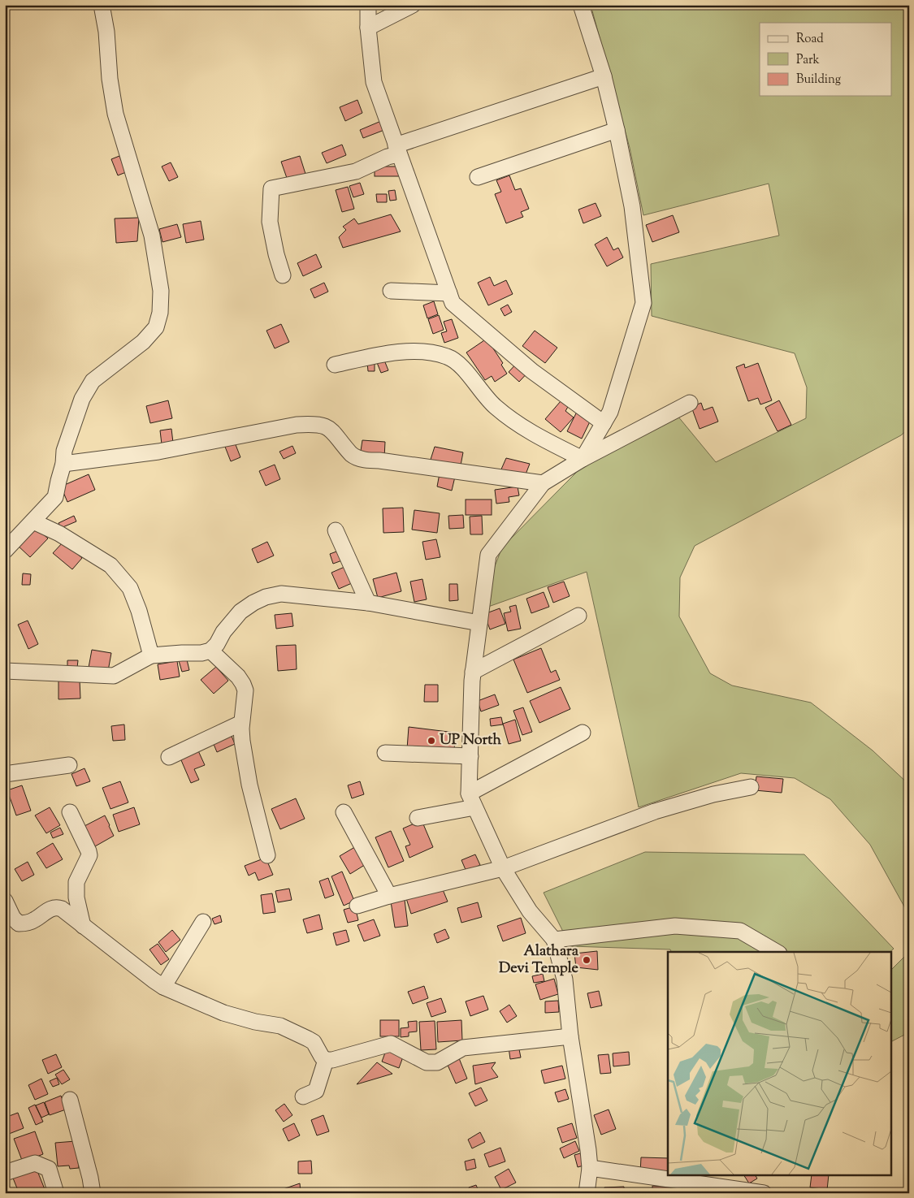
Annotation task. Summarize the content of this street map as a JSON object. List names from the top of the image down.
{
  "places": ["UP North", "Alathara Devi Temple"],
  "legend": ["Road", "Park", "Building"]
}
